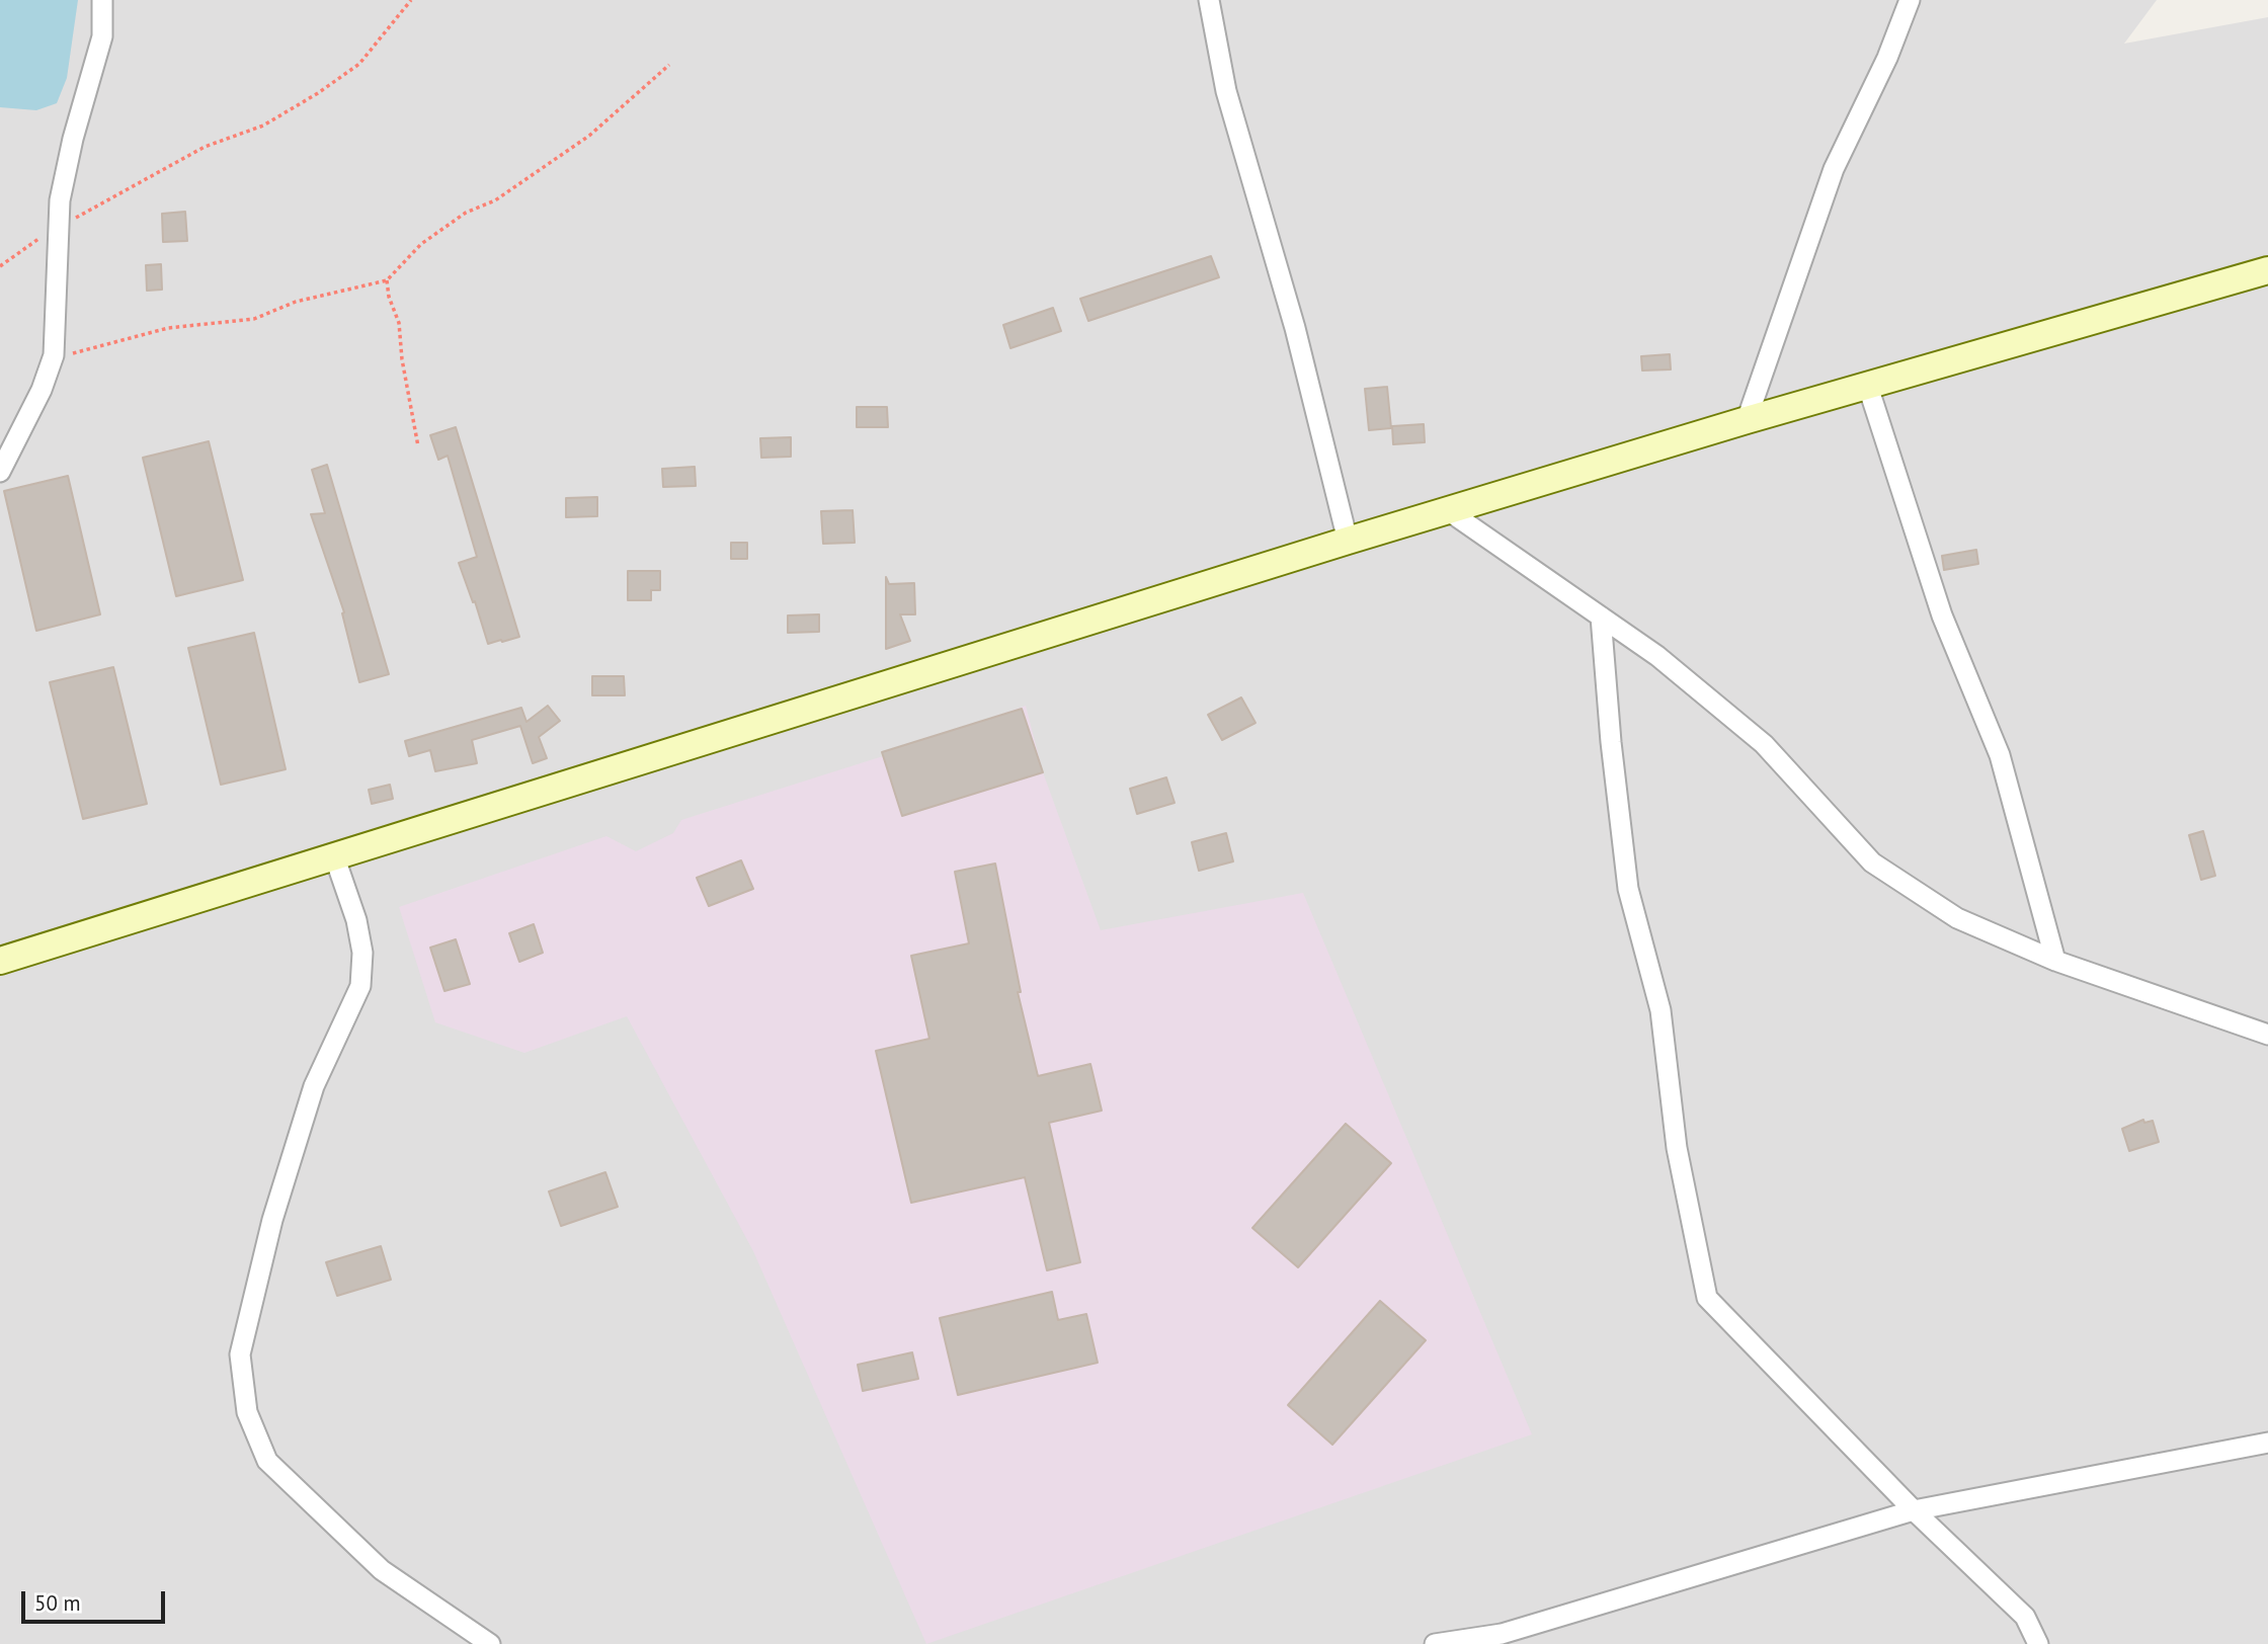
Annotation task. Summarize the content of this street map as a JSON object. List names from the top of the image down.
{
  "scale_bar": "50 m"
}
